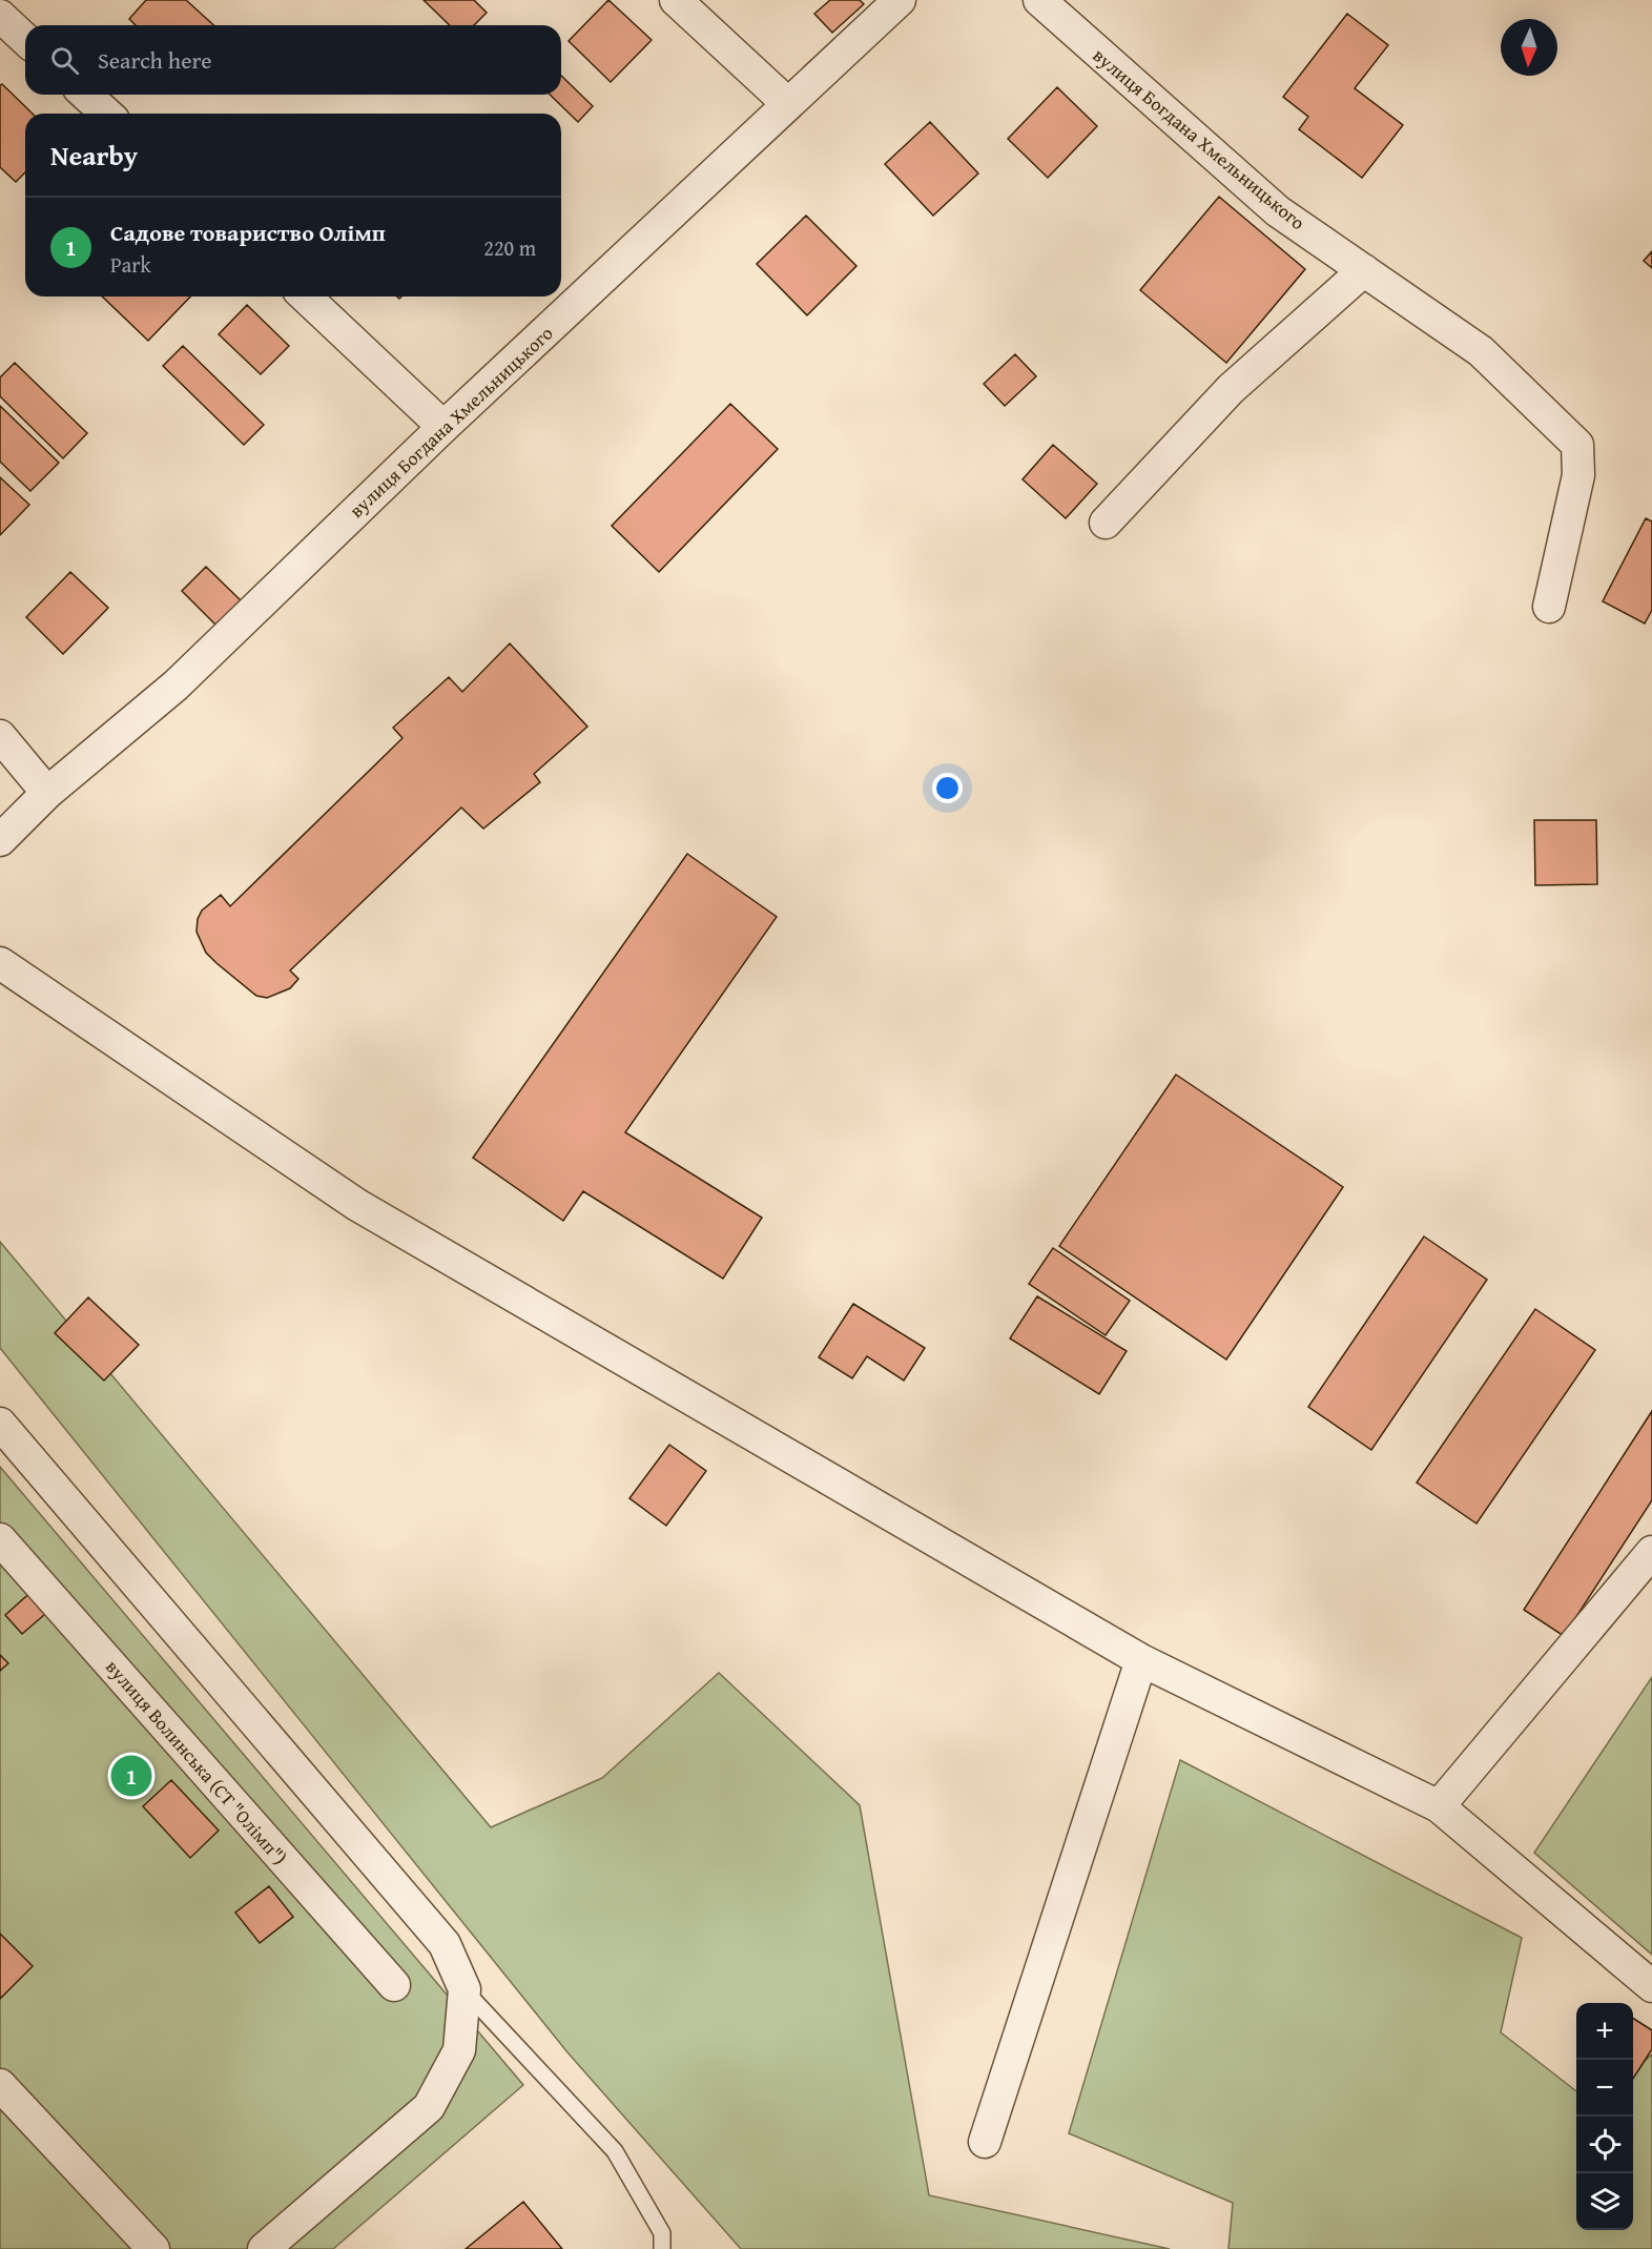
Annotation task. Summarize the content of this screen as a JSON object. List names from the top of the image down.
{
  "streets": {
    "street": ["вулиця Богдана Хмельницького", "вулиця Волинська (СТ \"Олімп\")"]
  },
  "north": "bottom",
  "page": {
    "search": "Search here",
    "heading": "Nearby",
    "list": [
      {
        "mark": "1",
        "name": "Садове товариство Олімп",
        "note": "Park",
        "value": "220 m"
      }
    ],
    "pins": "1",
    "map_buttons": ["+", "−"]
  }
}
